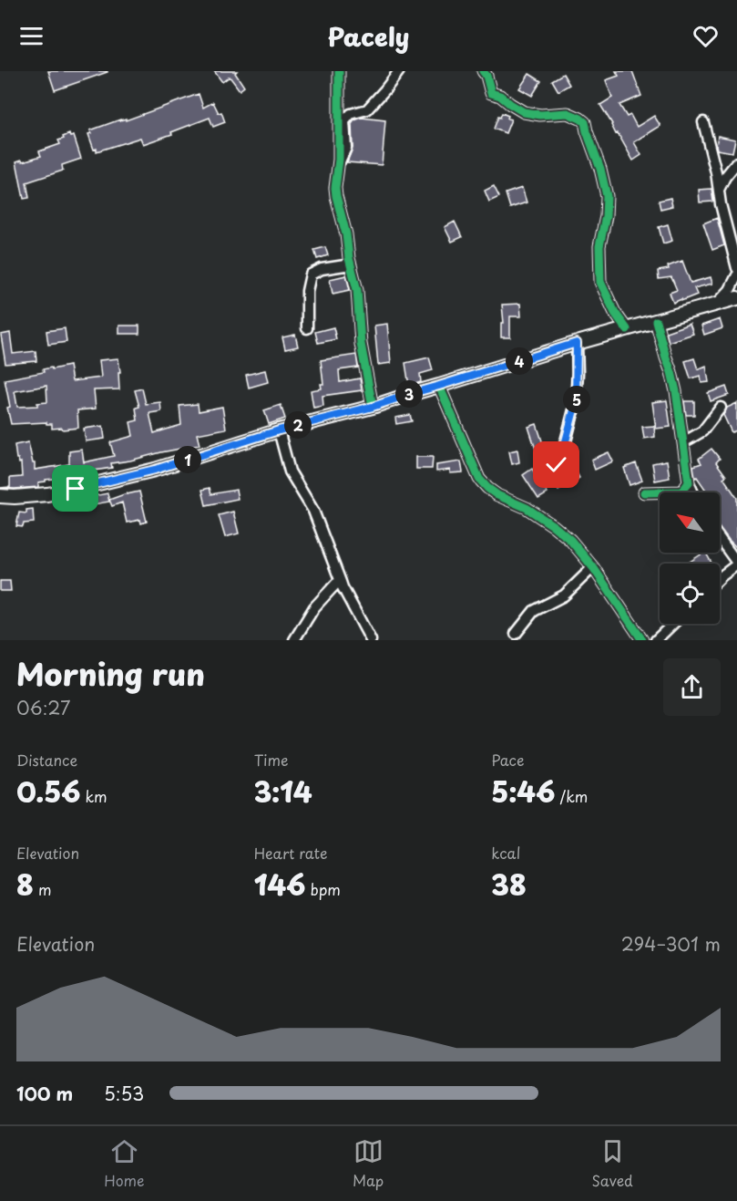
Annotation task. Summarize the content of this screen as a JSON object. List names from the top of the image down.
{
  "north": "top left",
  "page": {
    "header": "Pacely",
    "pins": [
      "4",
      "3",
      "5",
      "2",
      "1"
    ],
    "heading": ["Morning run", "06:27"],
    "stats": [
      ["Distance", "0.56 km"],
      ["Time", "3:14"],
      ["Pace", "5:46 /km"],
      ["Elevation", "8 m"],
      ["Heart rate", "146 bpm"],
      ["kcal", "38"]
    ],
    "chart": ["Elevation", "294–301 m"],
    "list": [
      {
        "name": "100 m",
        "note": "5:53"
      }
    ],
    "tabs": ["Home", "Map", "Saved"]
  }
}
